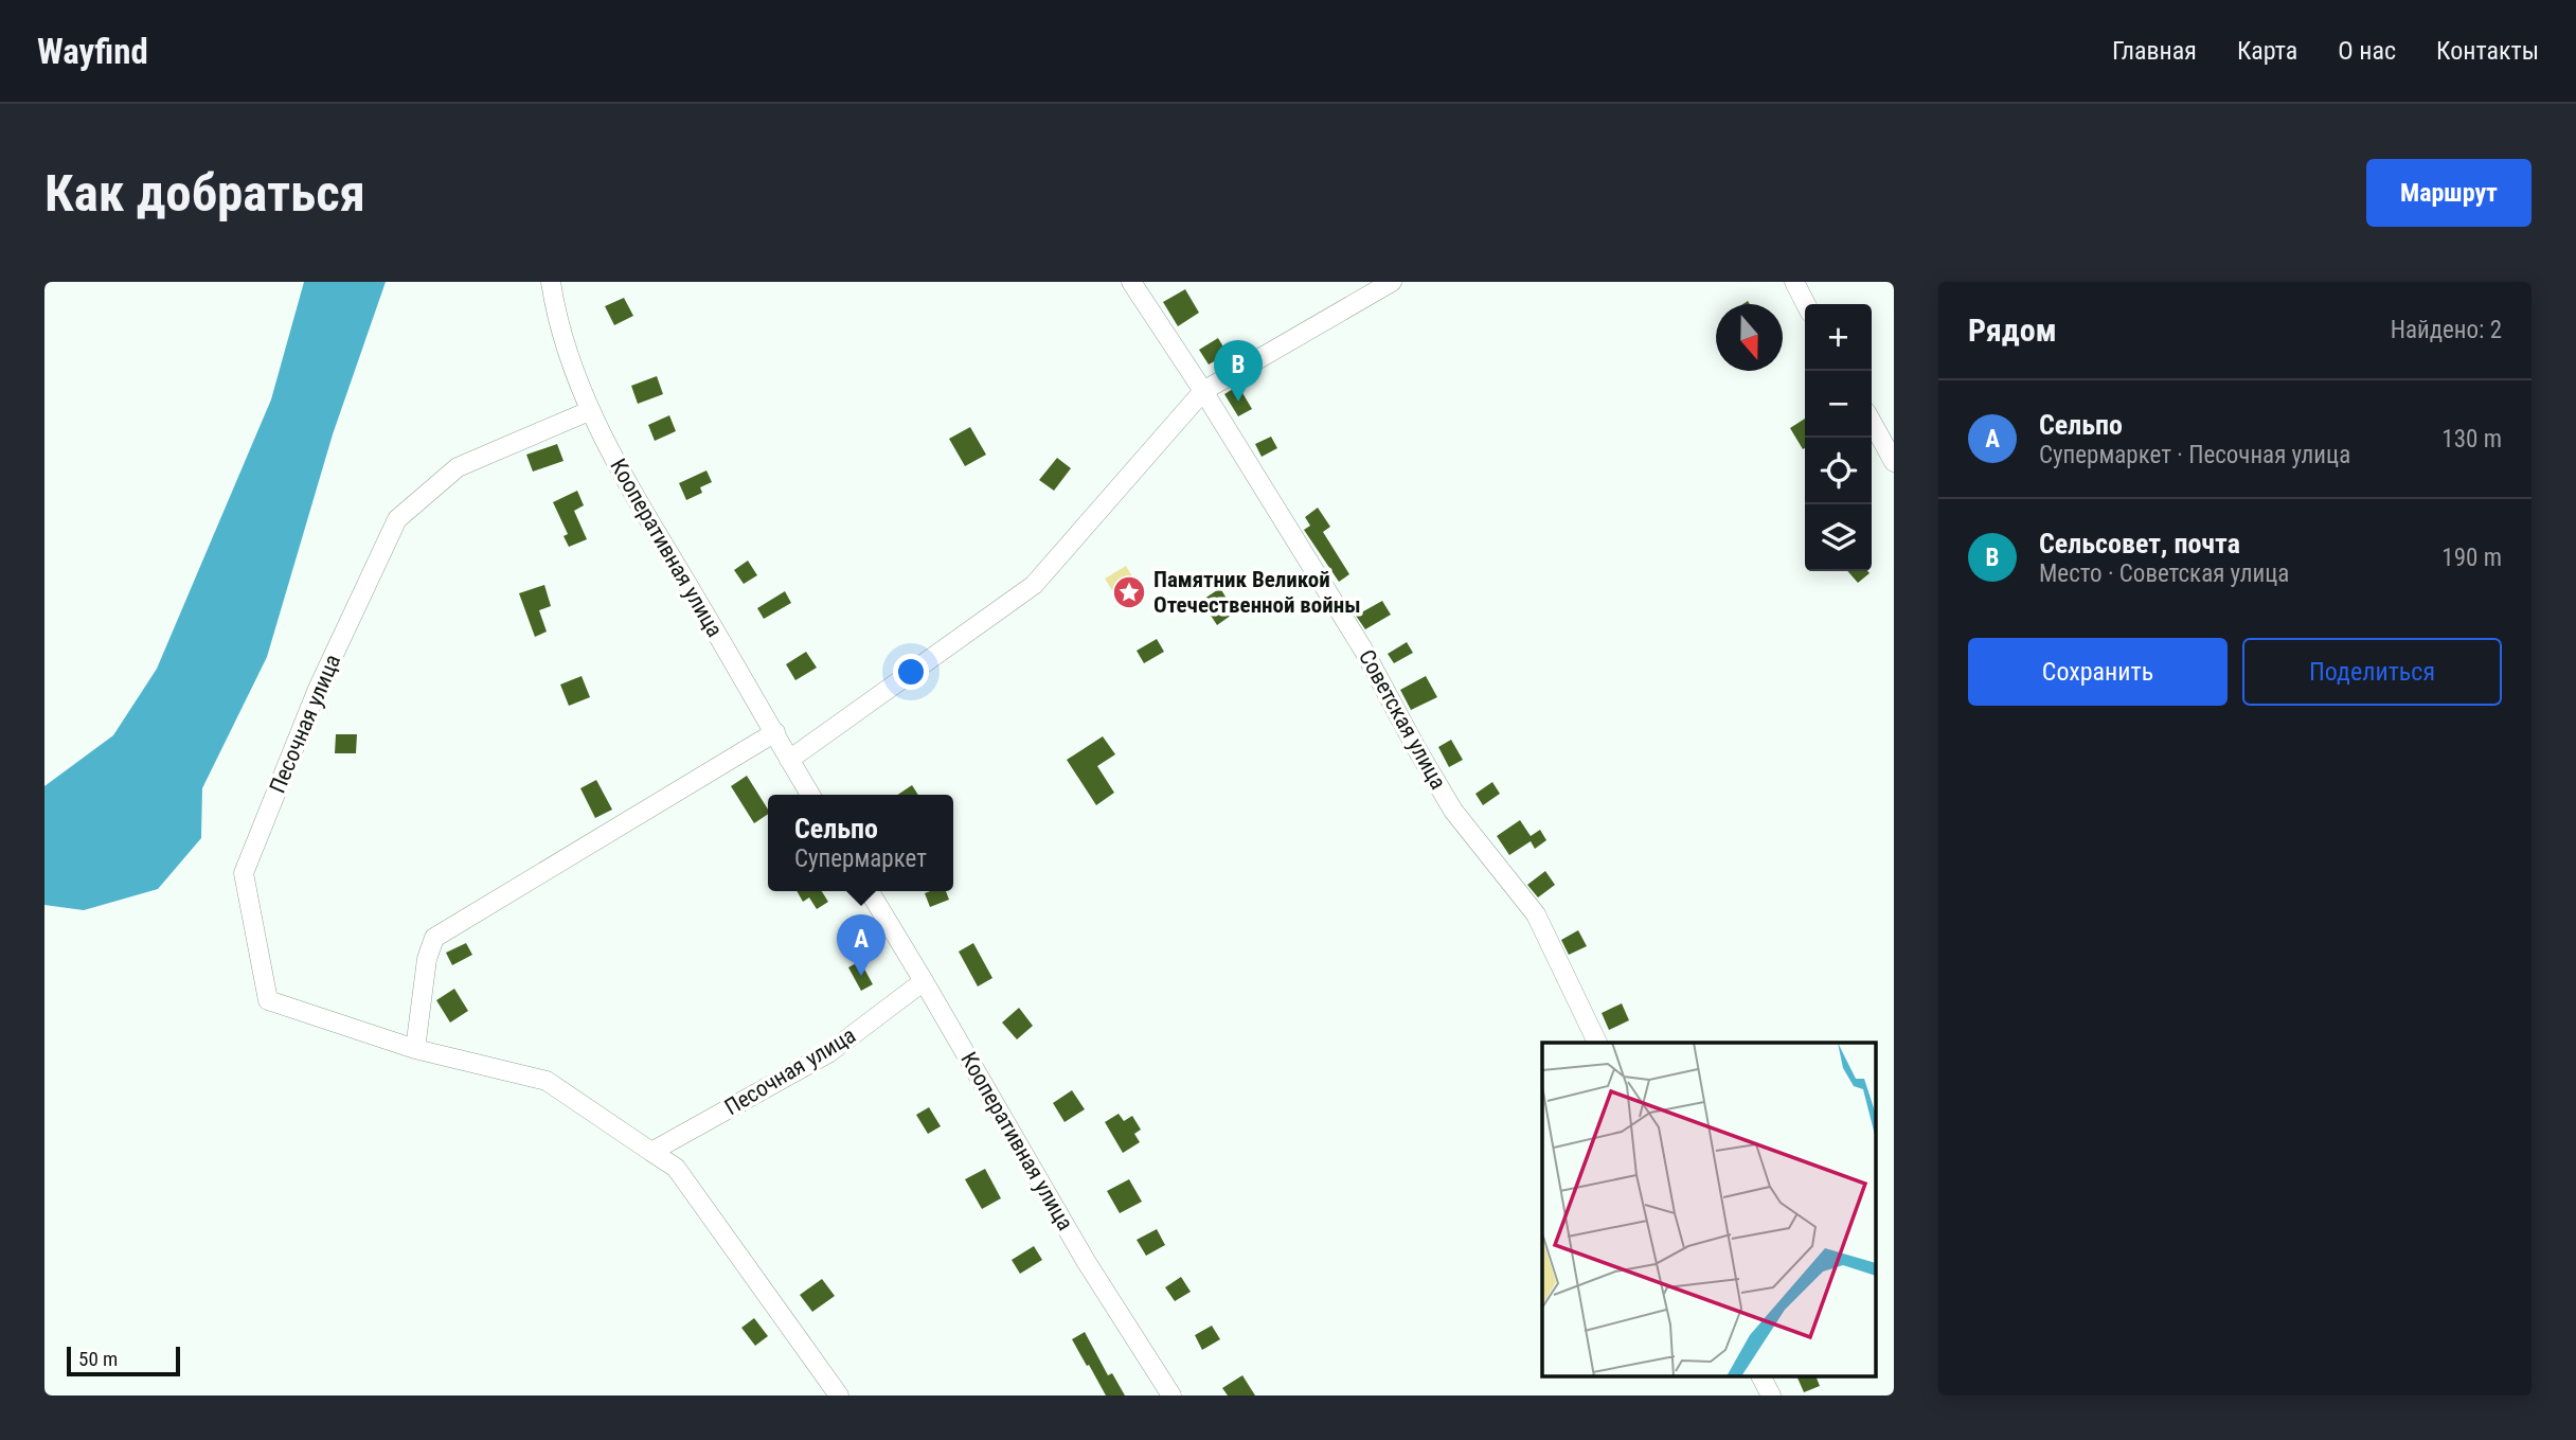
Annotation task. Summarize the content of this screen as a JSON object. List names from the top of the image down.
{
  "streets": {
    "street": ["Кооперативная улица", "Советская улица", "Песочная улица"]
  },
  "crossings": [
    ["Кооперативная улица", "Песочная улица"]
  ],
  "places": {
    "place": ["Памятник Великой Отечественной войны"]
  },
  "scale_bar": "50 m",
  "north": "bottom",
  "page": {
    "header": "Wayfind",
    "nav": [
      "Главная",
      "Карта",
      "О нас",
      "Контакты"
    ],
    "buttons": [
      "Маршрут",
      ["Сохранить", "Поделиться"]
    ],
    "title": "Как добраться",
    "heading": ["Рядом", "Найдено: 2"],
    "map_buttons": ["+", "−"],
    "pins": ["B", "A"],
    "list": [
      {
        "mark": "A",
        "name": "Сельпо",
        "note": "Супермаркет · Песочная улица",
        "value": "130 m"
      },
      {
        "mark": "B",
        "name": "Сельсовет, почта",
        "note": "Место · Советская улица",
        "value": "190 m"
      }
    ],
    "popup": ["Сельпо", "Супермаркет"],
    "scale": "50 m"
  }
}
